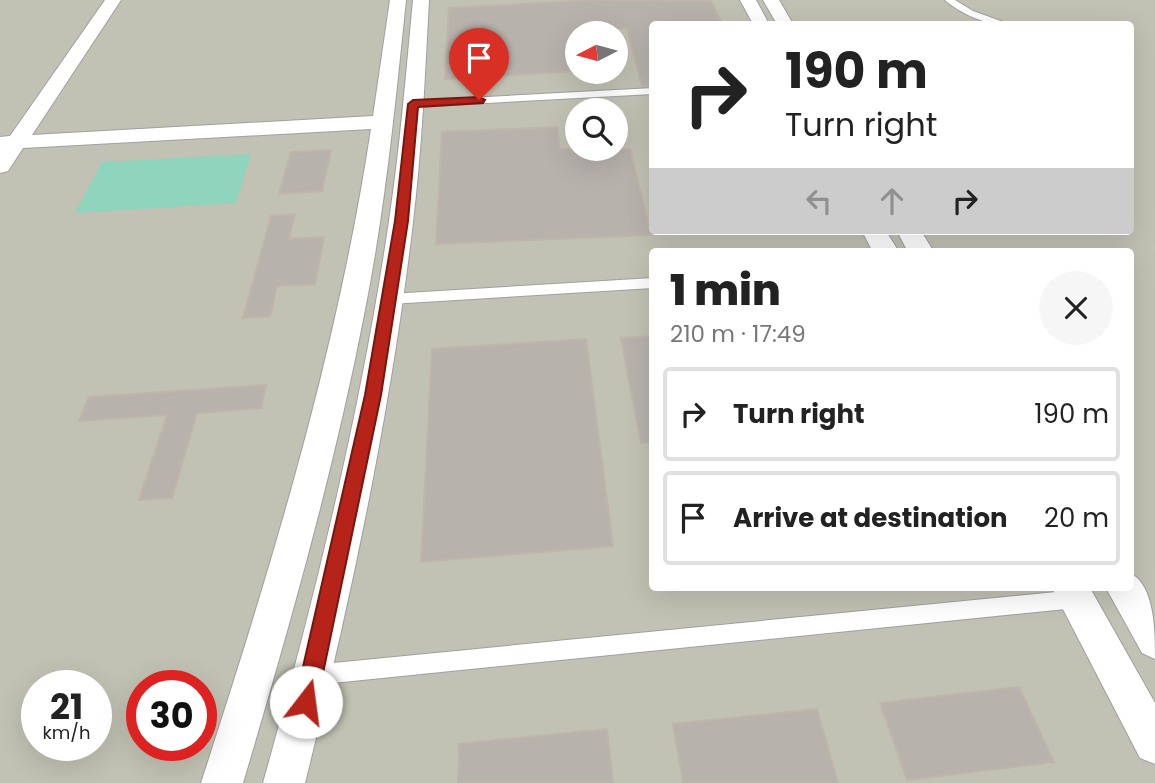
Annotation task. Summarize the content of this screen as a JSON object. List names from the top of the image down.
{
  "north": "left",
  "page": {
    "turn": ["190 m", "Turn right"],
    "heading": ["1 min", "210 m · 17:49"],
    "list": [
      {
        "name": "Turn right",
        "value": "190 m"
      },
      {
        "name": "Arrive at destination",
        "value": "20 m"
      }
    ],
    "speed": "21 km/h",
    "limit": "30"
  }
}
